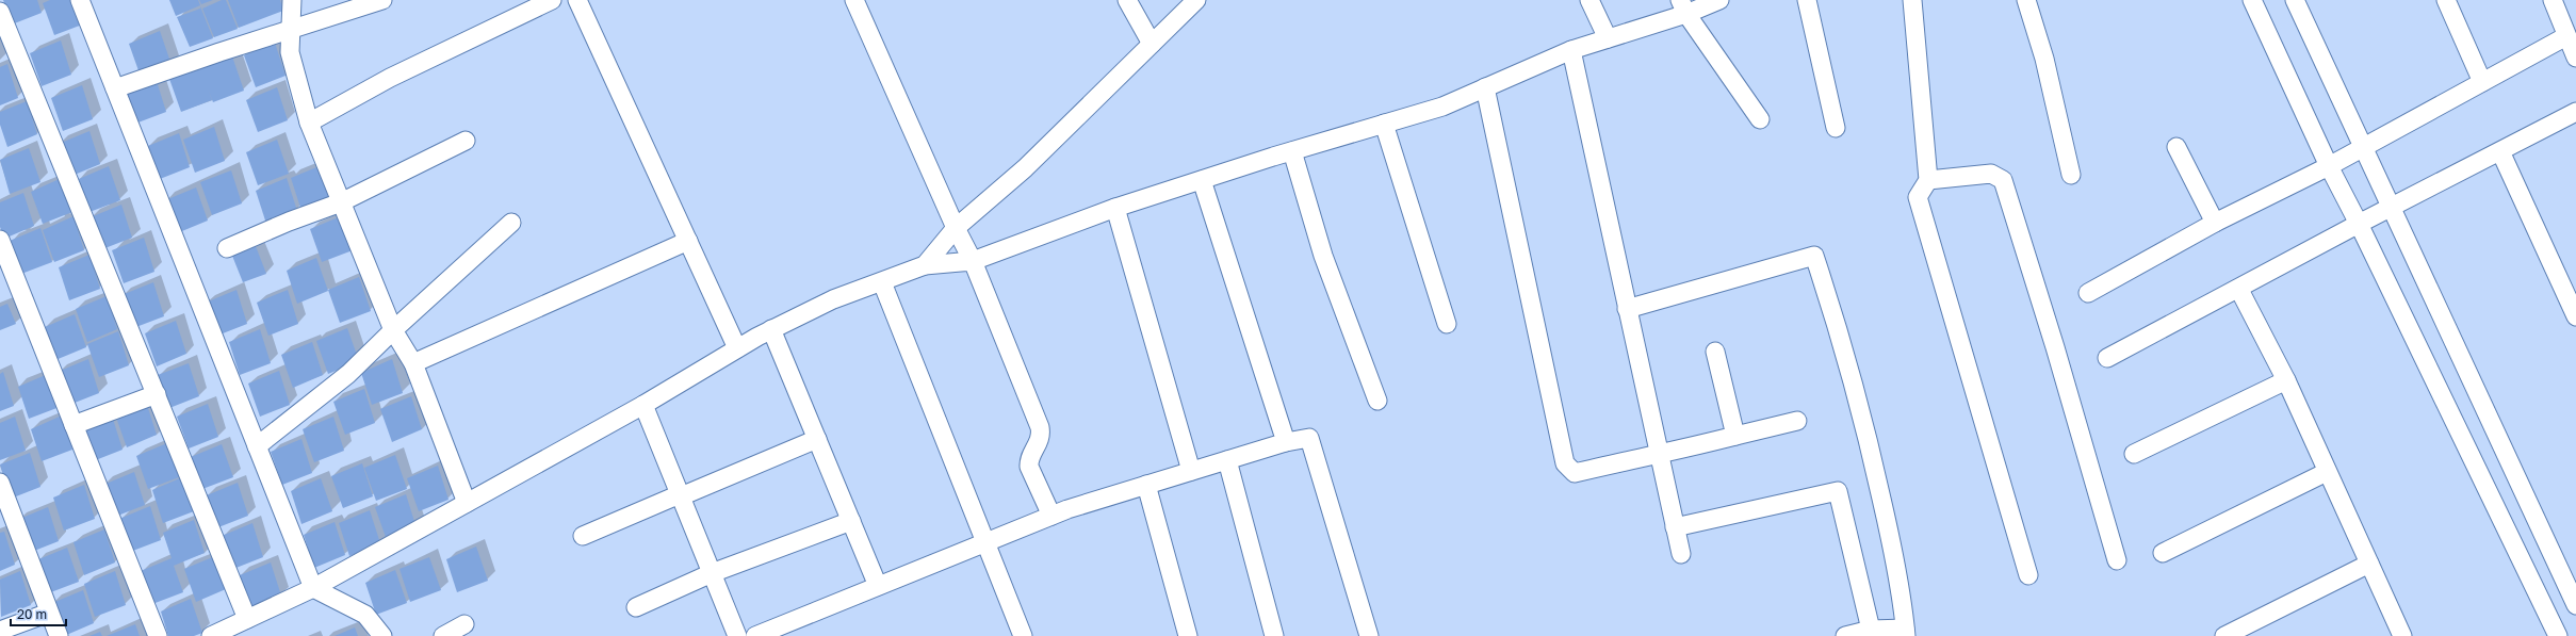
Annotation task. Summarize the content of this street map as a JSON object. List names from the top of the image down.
{
  "scale_bar": "20 m"
}
